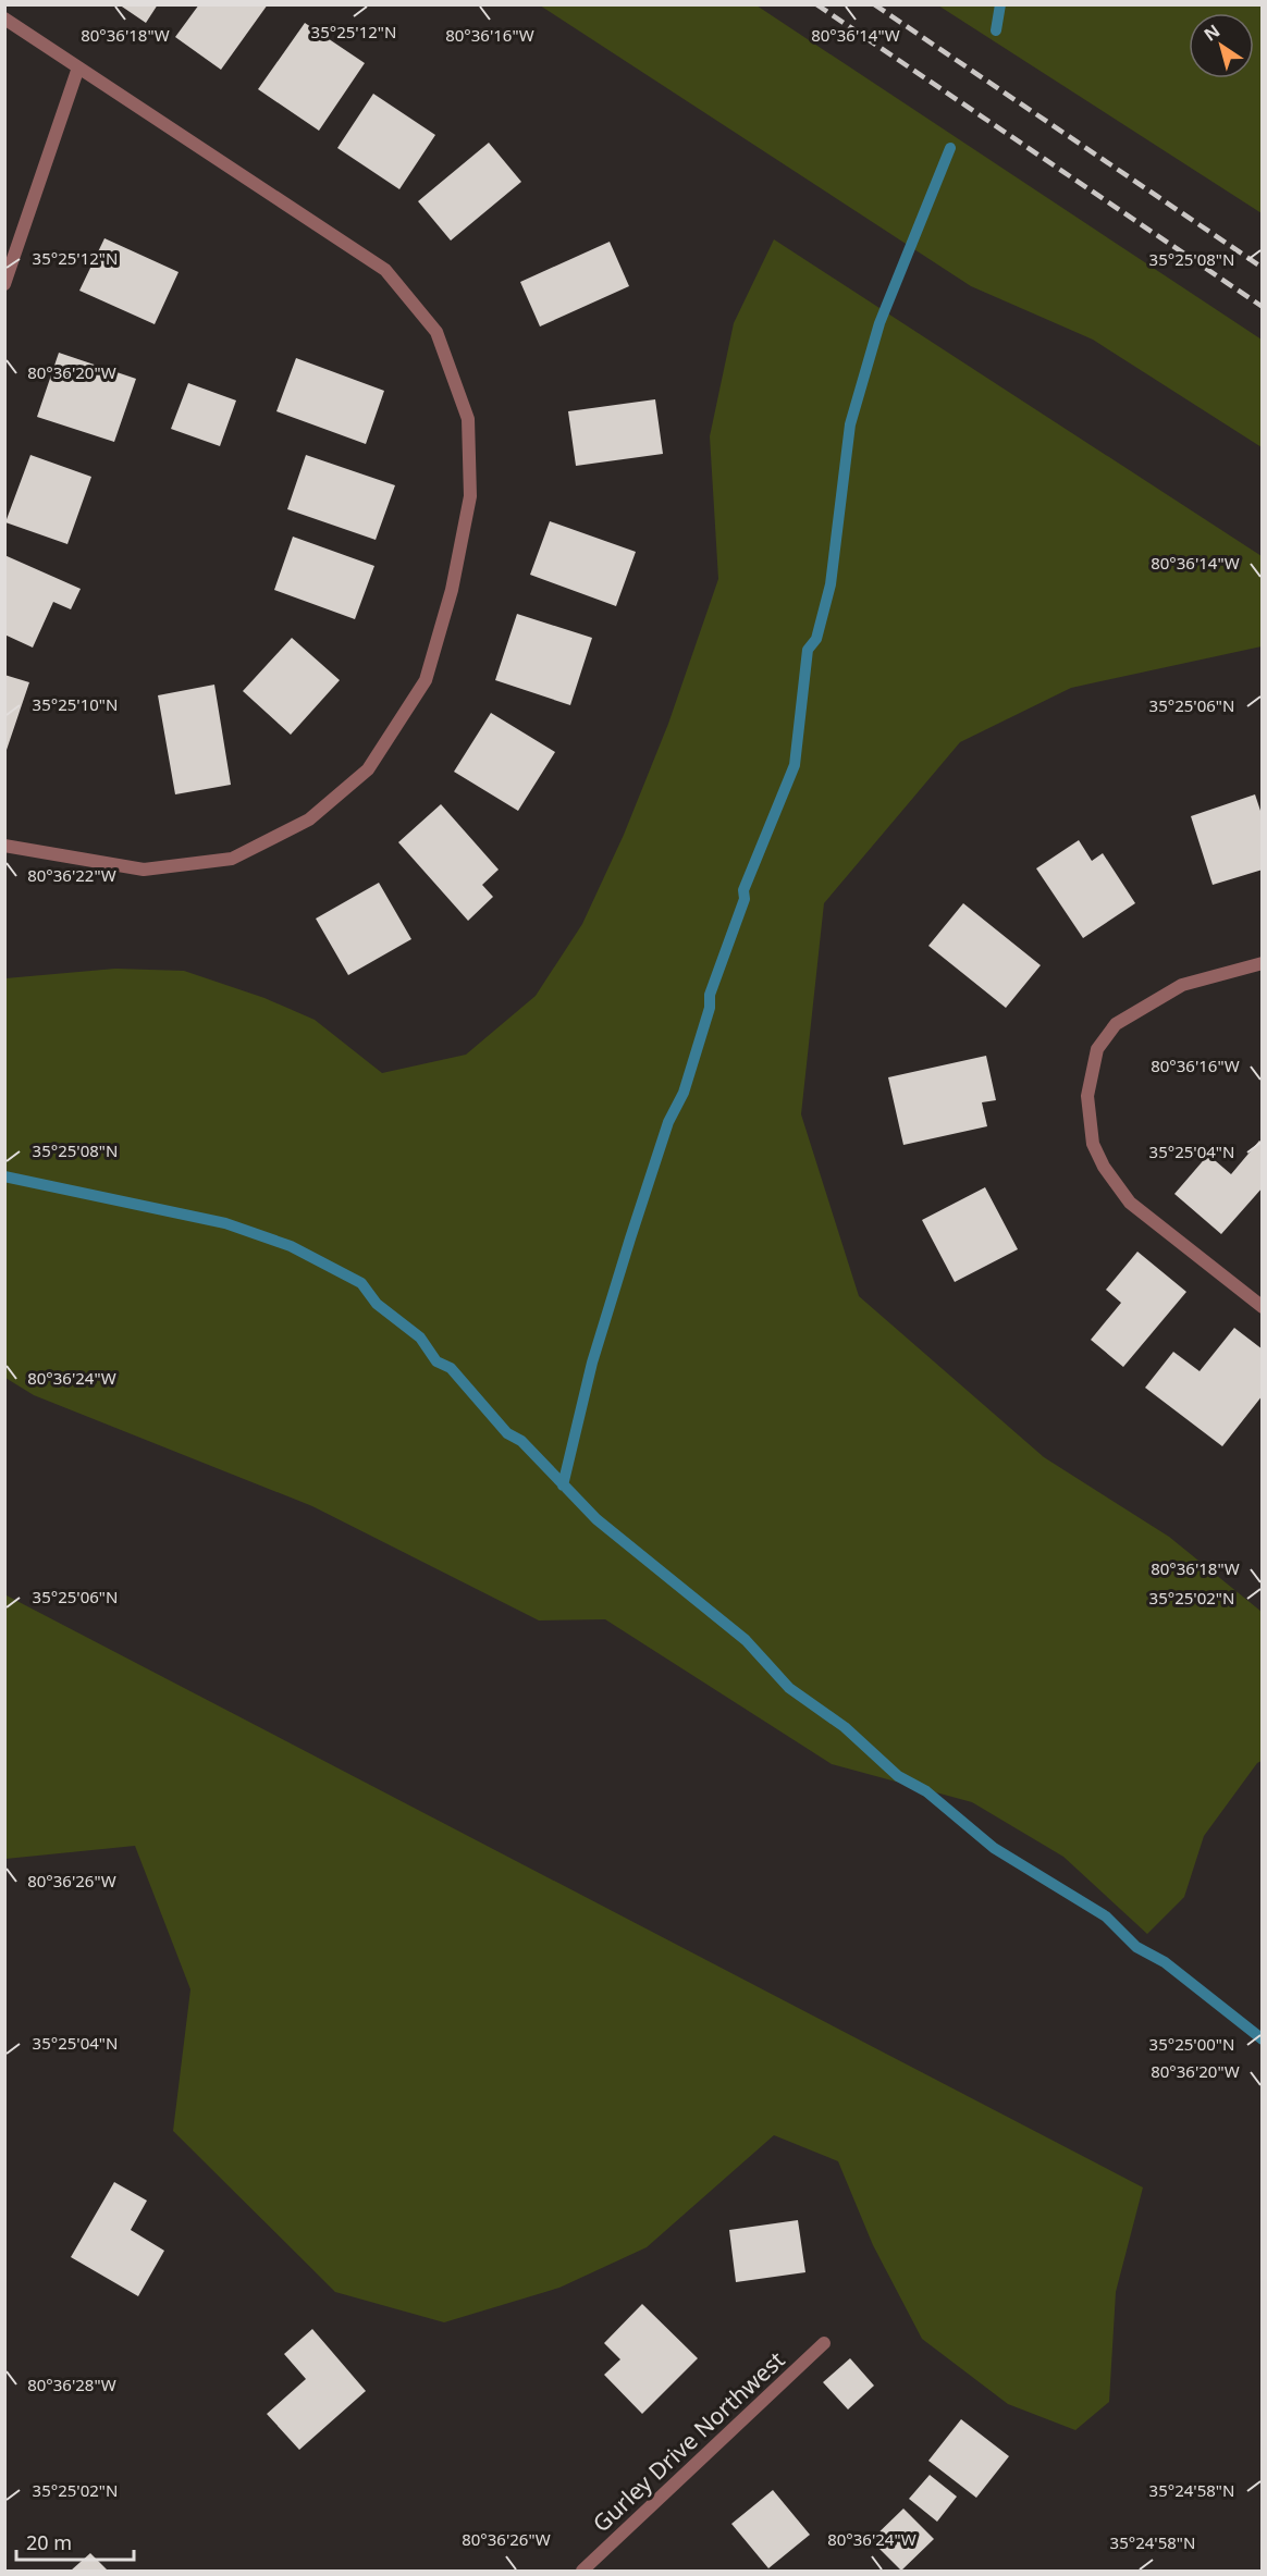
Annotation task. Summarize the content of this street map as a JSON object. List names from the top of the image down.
{
  "streets": {
    "street": ["Gurley Drive Northwest"]
  },
  "scale_bar": "20 m",
  "north": "top left",
  "coordinates": [
    "35°25'12\"N",
    "80°36'18\"W",
    "80°36'16\"W",
    "80°36'14\"W",
    "35°25'08\"N",
    "80°36'20\"W",
    "35°25'10\"N",
    "35°25'06\"N",
    "80°36'22\"W",
    "35°25'04\"N",
    "80°36'24\"W",
    "35°25'02\"N",
    "80°36'26\"W",
    "35°25'00\"N",
    "80°36'28\"W",
    "35°24'58\"N"
  ]
}
